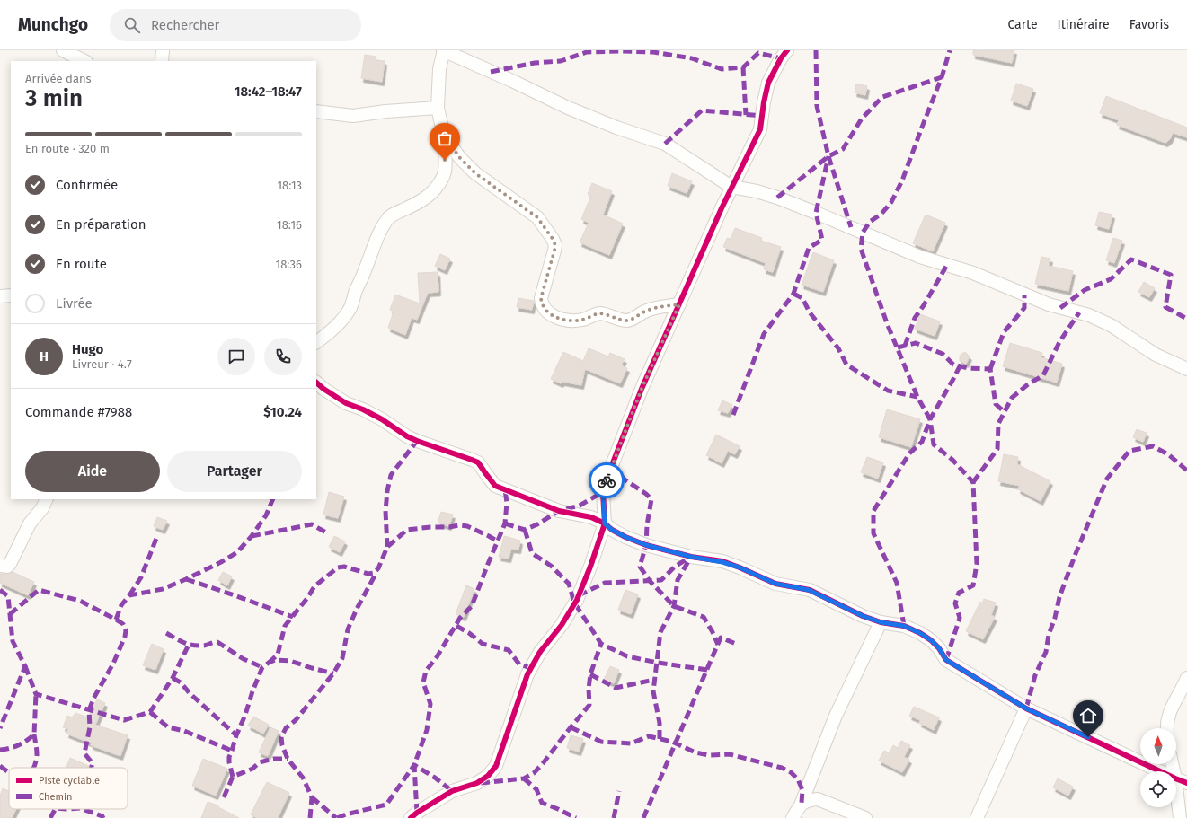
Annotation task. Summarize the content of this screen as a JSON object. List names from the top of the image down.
{
  "legend": ["Piste cyclable", "Chemin"],
  "north": "top",
  "page": {
    "header": "Munchgo",
    "search": "Rechercher",
    "nav": ["Carte", "Itinéraire", "Favoris"],
    "heading": ["3 min", "Arrivée dans", "18:42–18:47"],
    "panel": [
      "Hugo",
      "Livreur · 4.7",
      "Commande #7988",
      "$10.24"
    ],
    "bar": "En route · 320 m",
    "list": [
      ["Confirmée", "18:13"],
      ["En préparation", "18:16"],
      ["En route", "18:36"],
      "Livrée"
    ],
    "round": "H",
    "buttons": ["Aide", "Partager"]
  }
}
